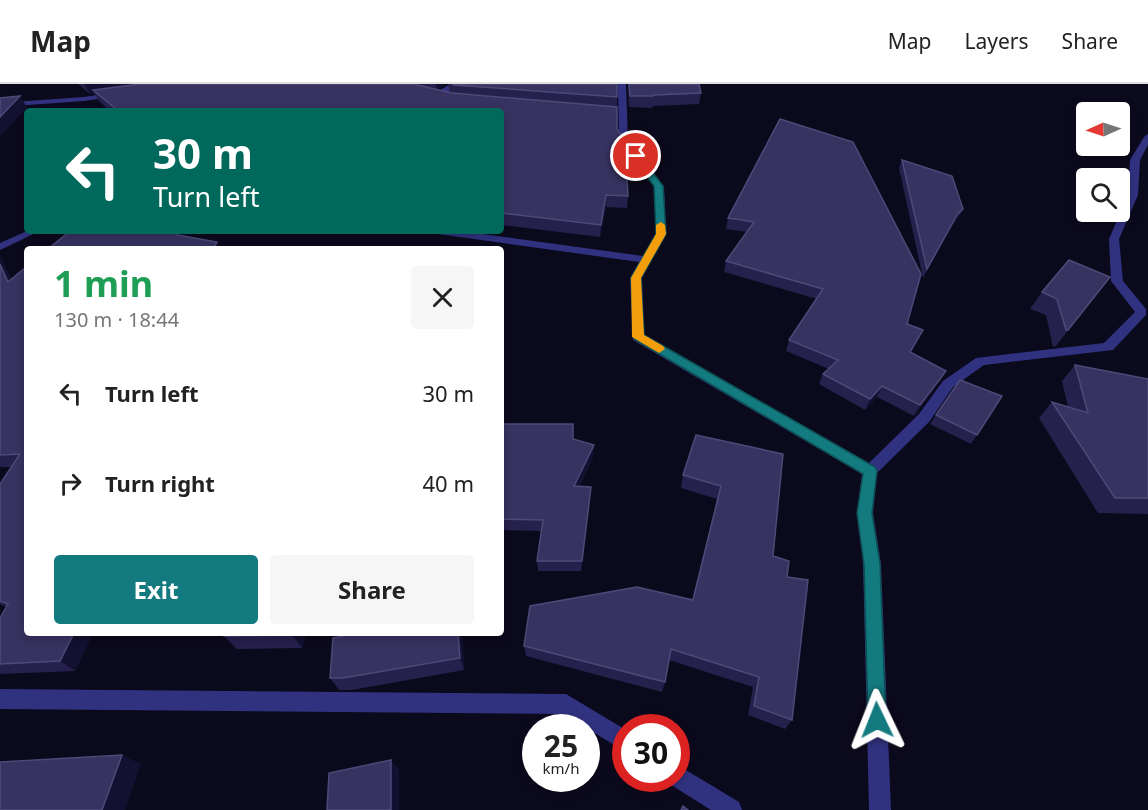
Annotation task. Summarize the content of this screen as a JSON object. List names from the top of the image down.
{
  "north": "left",
  "page": {
    "header": "Map",
    "nav": ["Map", "Layers", "Share"],
    "turn": ["30 m", "Turn left"],
    "heading": ["1 min", "130 m · 18:44"],
    "list": [
      {
        "name": "Turn left",
        "value": "30 m"
      },
      {
        "name": "Turn right",
        "value": "40 m"
      }
    ],
    "buttons": ["Exit", "Share"],
    "speed": "25 km/h",
    "limit": "30"
  }
}
